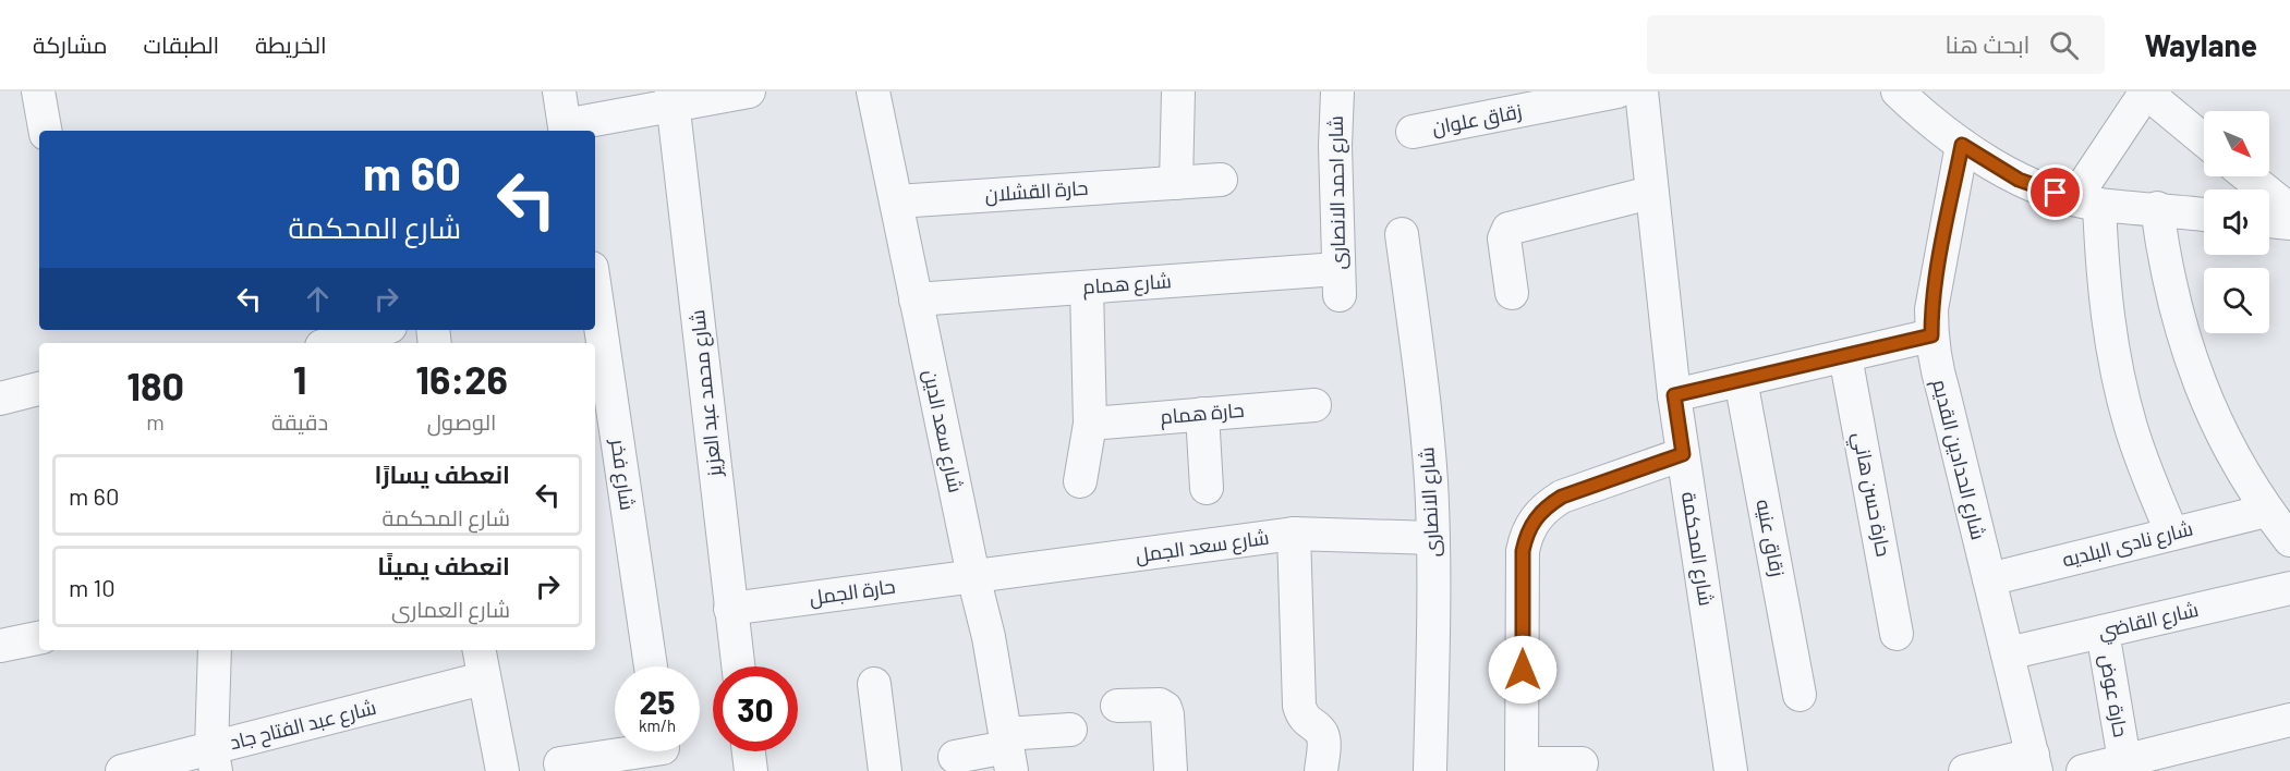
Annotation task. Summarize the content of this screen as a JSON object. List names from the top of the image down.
{
  "streets": {
    "street": [
      "زقاق علوان",
      "حارة القشلان",
      "شارع احمد الانصارى",
      "شارع همام",
      "شارع محمد عبد العزيز",
      "حارة همام",
      "شارع سعد الدين",
      "شارع الحدادين القديم",
      "شارع فخر",
      "حارة حسن هاني",
      "شارع الانصارى",
      "زقاق عنيه",
      "شارع نادى البلديه",
      "شارع سعد الجمل",
      "شارع المحكمة",
      "حارة الجمل",
      "شارع القاضي",
      "حارة عوض",
      "شارع عبد الفتاح جاد"
    ]
  },
  "crossings": [
    ["حارة القشلان", "شارع سعد الدين"],
    ["شارع احمد الانصارى", "شارع همام"],
    ["شارع همام", "شارع سعد الدين"],
    ["شارع محمد عبد العزيز", "حارة الجمل"],
    ["شارع سعد الدين", "شارع سعد الجمل"],
    ["شارع سعد الدين", "حارة الجمل"],
    ["شارع الحدادين القديم", "شارع نادى البلديه"],
    ["شارع الحدادين القديم", "شارع القاضي"],
    ["شارع الانصارى", "شارع سعد الجمل"],
    ["شارع سعد الجمل", "حارة الجمل"],
    ["شارع القاضي", "حارة عوض"]
  ],
  "north": "bottom right",
  "page": {
    "header": "Waylane",
    "search": "ابحث هنا",
    "nav": ["الخريطة", "الطبقات", "مشاركة"],
    "turn": ["60 m", "شارع المحكمة"],
    "eta": [
      "16:26",
      "الوصول",
      "1",
      "دقيقة",
      "180",
      "m"
    ],
    "list": [
      {
        "name": "انعطف يسارًا",
        "note": "شارع المحكمة",
        "value": "60 m"
      },
      {
        "name": "انعطف يمينًا",
        "note": "شارع العمارى",
        "value": "10 m"
      }
    ],
    "speed": "25 km/h",
    "limit": "30"
  }
}
